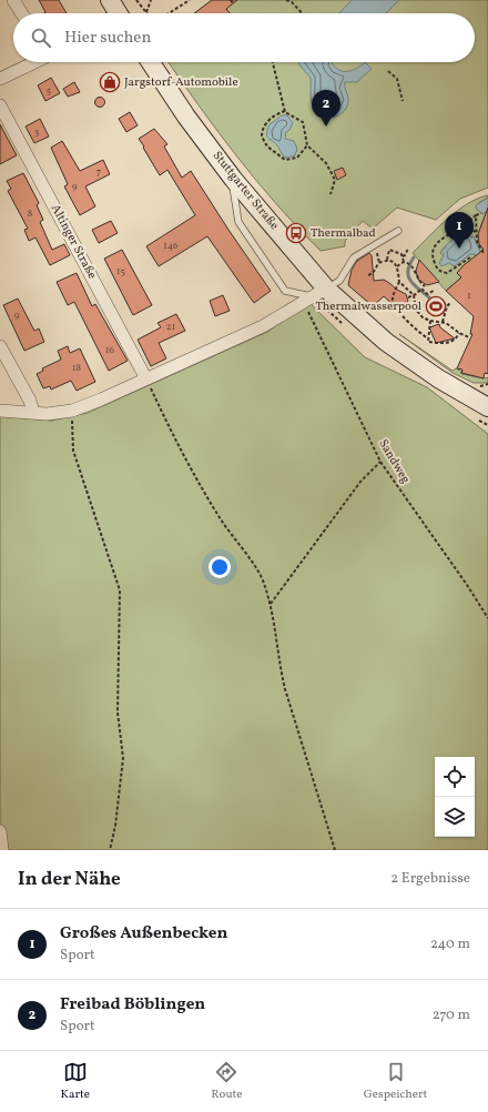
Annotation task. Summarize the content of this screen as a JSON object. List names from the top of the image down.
{
  "streets": {
    "main road": ["Stuttgarter Straße"],
    "street": ["Altinger Straße"],
    "path": ["Sandweg"]
  },
  "crossings": [
    ["Stuttgarter Straße", "Sandweg"]
  ],
  "places": {
    "shop": ["Jargstorf-Automobile"],
    "bus stop": ["Thermalbad"],
    "sports": ["Thermalwasserpool"]
  },
  "house_numbers": [
    "5",
    "3",
    "7",
    "9",
    "8",
    "146",
    "15",
    "1",
    "9",
    "21",
    "16",
    "18"
  ],
  "page": {
    "search": "Hier suchen",
    "pins": ["2", "1"],
    "heading": ["In der Nähe", "2 Ergebnisse"],
    "list": [
      {
        "mark": "1",
        "name": "Großes Außenbecken",
        "note": "Sport",
        "value": "240 m"
      },
      {
        "mark": "2",
        "name": "Freibad Böblingen",
        "note": "Sport",
        "value": "270 m"
      }
    ],
    "nav": ["Karte", "Route", "Gespeichert"]
  }
}
